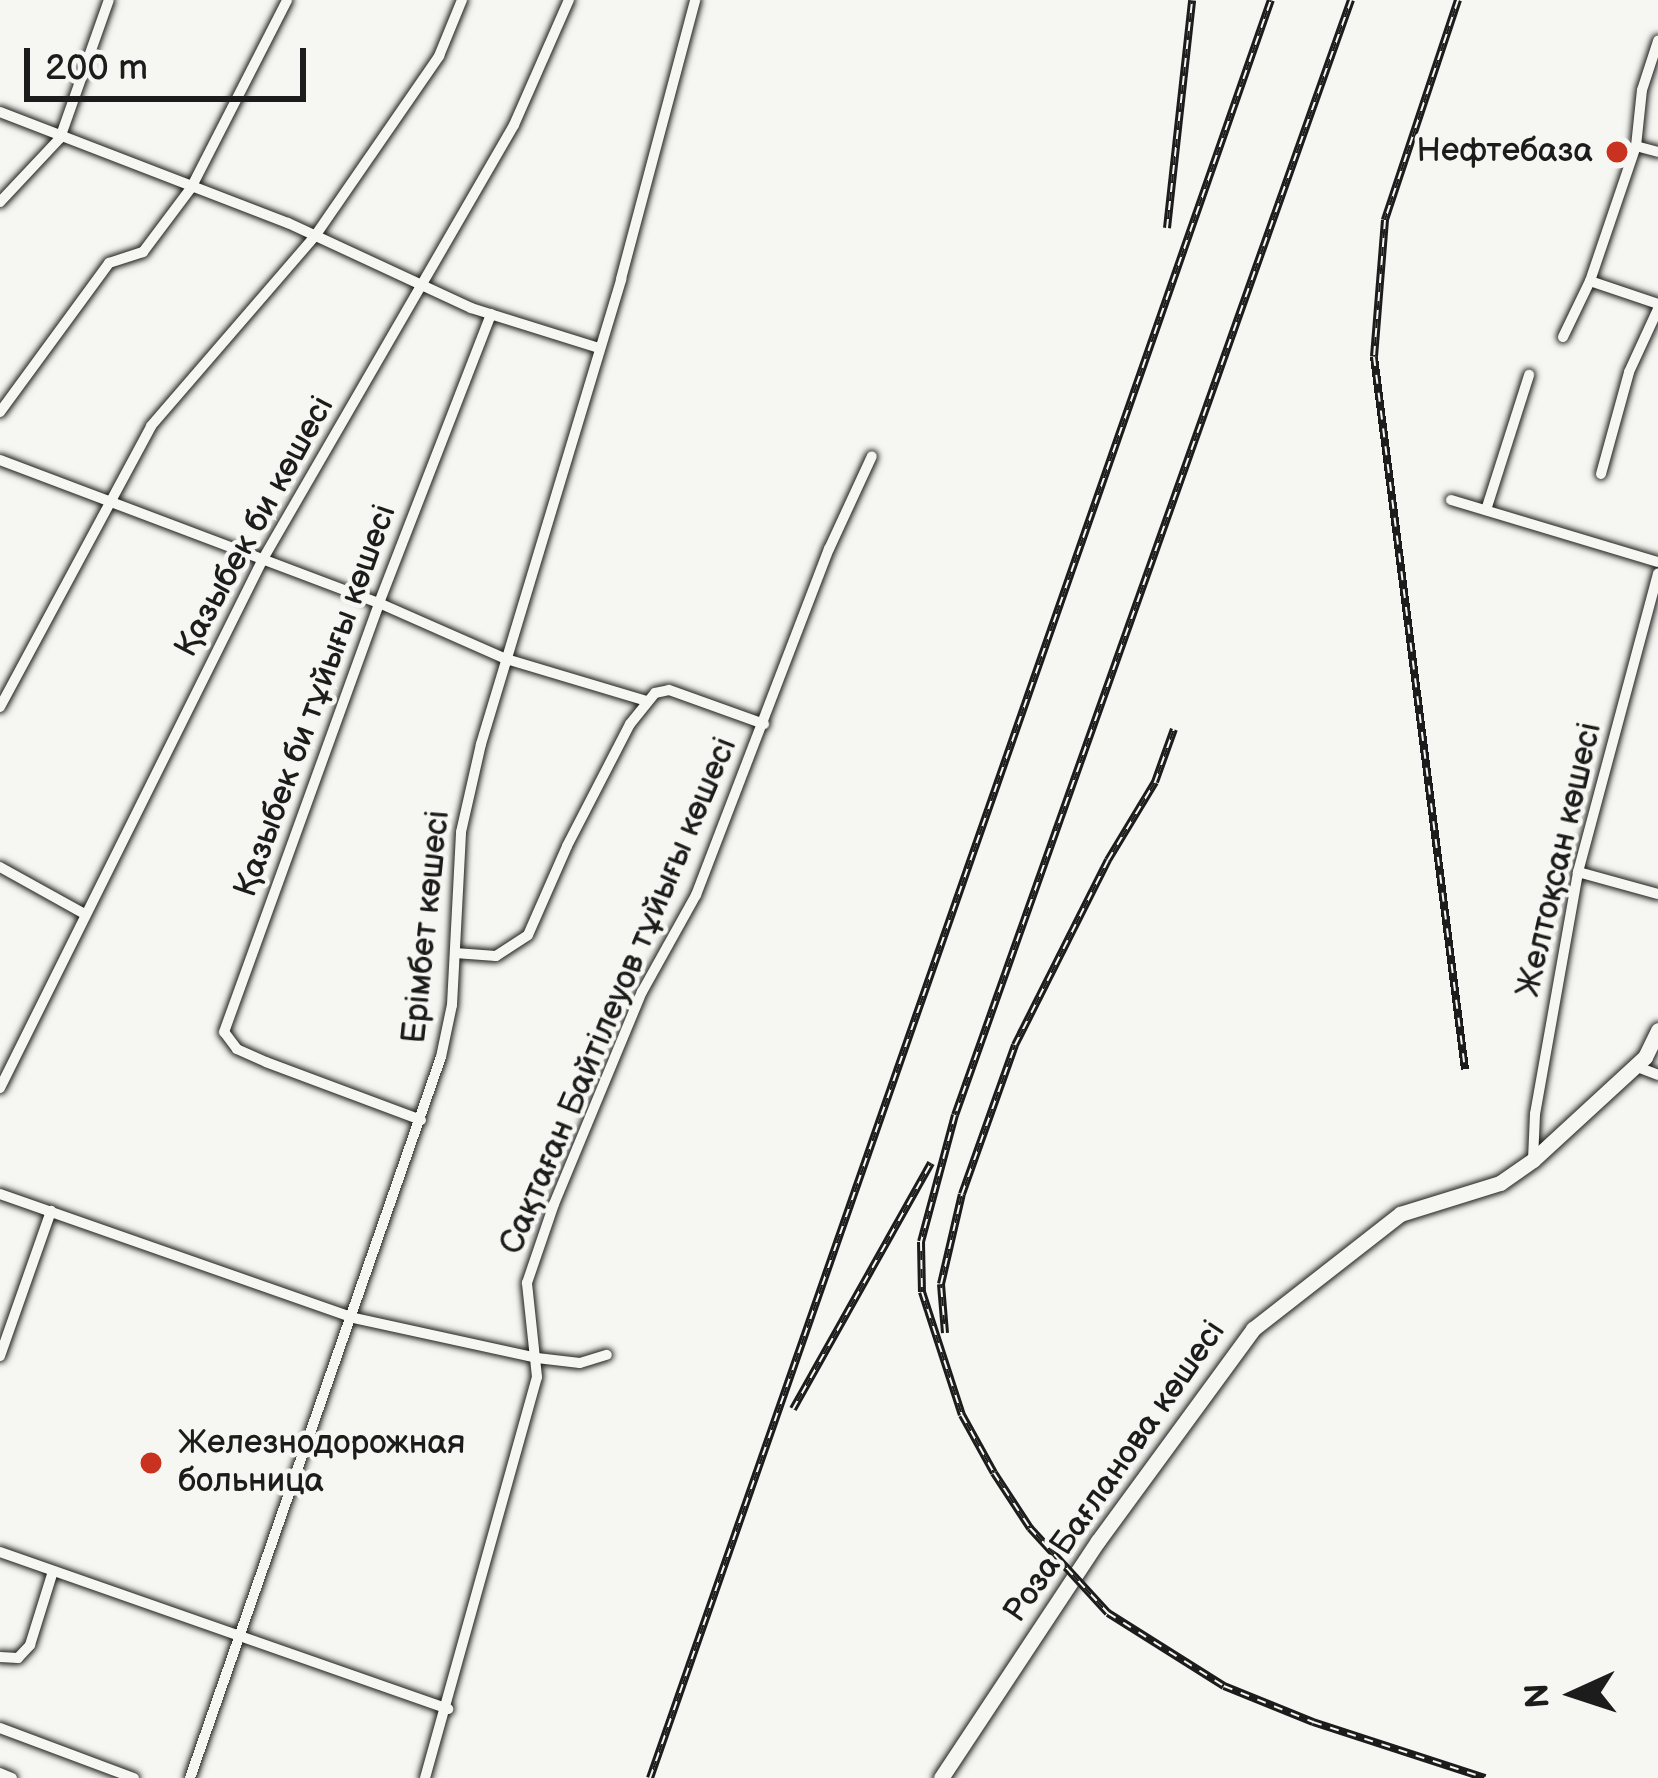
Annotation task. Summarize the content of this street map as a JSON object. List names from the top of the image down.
{
  "streets": {
    "street": [
      "Қазыбек би көшесі",
      "Қазыбек би тұйығы көшесі",
      "Желтоқсан көшесі",
      "Ерімбет көшесі",
      "Сақтаған Байтілеуов тұйығы көшесі",
      "Роза Бағланова көшесі"
    ]
  },
  "crossings": [
    ["Қазыбек би тұйығы көшесі", "Ерімбет көшесі"],
    ["Желтоқсан көшесі", "Роза Бағланова көшесі"]
  ],
  "places": ["Нефтебаза", "Железнодорожная больница"],
  "scale_bar": "200 m",
  "north": "left"
}
